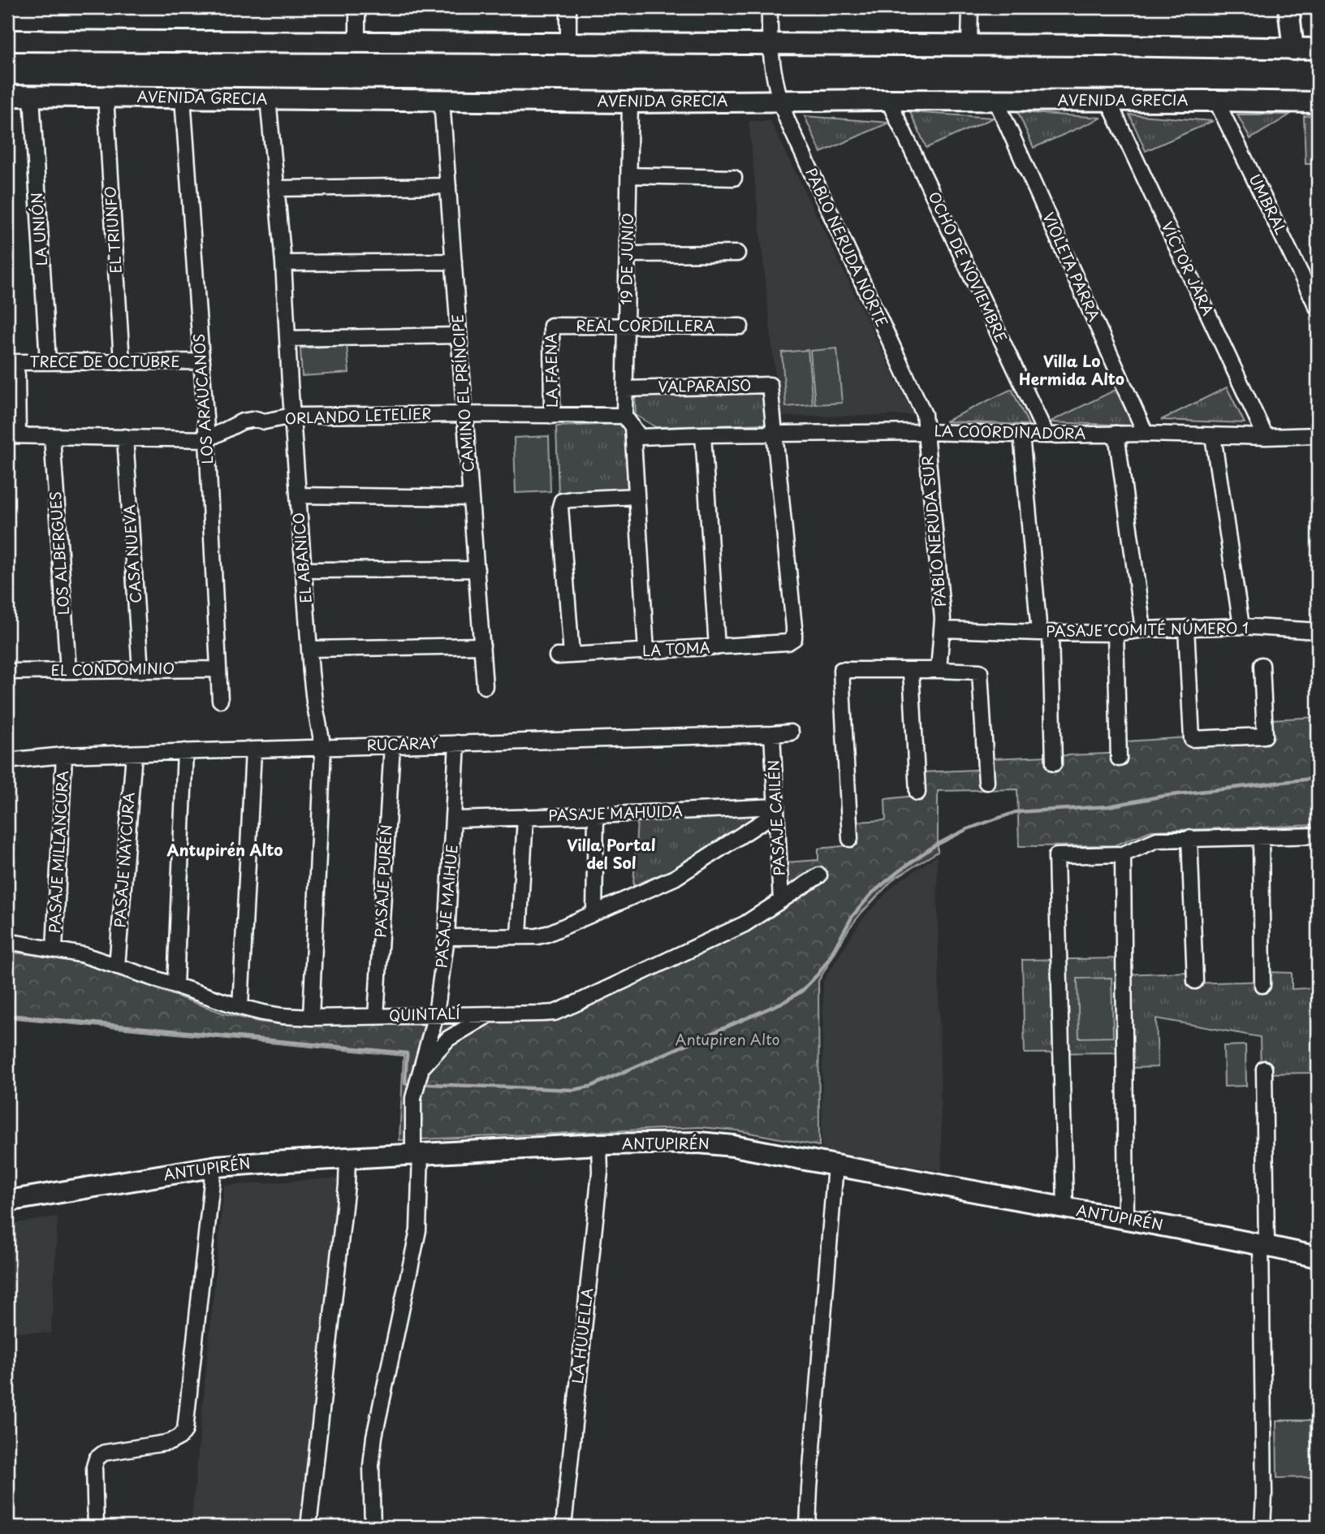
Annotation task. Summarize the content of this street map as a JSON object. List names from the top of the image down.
{
  "streets": {
    "main road": ["AVENIDA GRECIA", "ANTUPIRÉN"],
    "street": [
      "UMBRAL",
      "LA UNIÓN",
      "EL TRIUNFO",
      "PABLO NERUDA NORTE",
      "19 DE JUNIO",
      "OCHO DE NOVIEMBRE",
      "VIOLETA PARRA",
      "VÍCTOR JARA",
      "REAL CORDILLERA",
      "TRECE DE OCTUBRE",
      "LA FAENA",
      "VALPARAISO",
      "CAMINO EL PRÍNCIPE",
      "LOS ARAUCANOS",
      "ORLANDO LETELIER",
      "LA COORDINADORA",
      "PABLO NERUDA SUR",
      "LOS ALBERGUES",
      "CASA NUEVA",
      "EL ABANICO",
      "PASAJE COMITÉ NÚMERO 1",
      "LA TOMA",
      "EL CONDOMINIO",
      "RUCARAY",
      "PASAJE MAHUIDA",
      "PASAJE CAILÉN",
      "PASAJE MILLANCURA",
      "PASAJE NAYCURA",
      "PASAJE PURÉN",
      "PASAJE MAIHUE",
      "QUINTALÍ",
      "LA HUUELLA"
    ]
  },
  "crossings": [
    ["AVENIDA GRECIA", "UMBRAL"],
    ["AVENIDA GRECIA", "LA UNIÓN"],
    ["AVENIDA GRECIA", "EL TRIUNFO"],
    ["AVENIDA GRECIA", "PABLO NERUDA NORTE"],
    ["AVENIDA GRECIA", "19 DE JUNIO"],
    ["AVENIDA GRECIA", "OCHO DE NOVIEMBRE"],
    ["AVENIDA GRECIA", "VIOLETA PARRA"],
    ["AVENIDA GRECIA", "VÍCTOR JARA"],
    ["AVENIDA GRECIA", "CAMINO EL PRÍNCIPE"],
    ["AVENIDA GRECIA", "LOS ARAUCANOS"],
    ["AVENIDA GRECIA", "EL ABANICO"],
    ["LA UNIÓN", "TRECE DE OCTUBRE"],
    ["EL TRIUNFO", "TRECE DE OCTUBRE"],
    ["PABLO NERUDA NORTE", "LA COORDINADORA"],
    ["PABLO NERUDA NORTE", "PABLO NERUDA SUR"],
    ["19 DE JUNIO", "REAL CORDILLERA"],
    ["19 DE JUNIO", "VALPARAISO"],
    ["19 DE JUNIO", "ORLANDO LETELIER"],
    ["19 DE JUNIO", "LA TOMA"],
    ["OCHO DE NOVIEMBRE", "LA COORDINADORA"],
    ["VIOLETA PARRA", "LA COORDINADORA"],
    ["VÍCTOR JARA", "LA COORDINADORA"],
    ["REAL CORDILLERA", "LA FAENA"],
    ["TRECE DE OCTUBRE", "LOS ARAUCANOS"],
    ["LA FAENA", "ORLANDO LETELIER"],
    ["VALPARAISO", "LA COORDINADORA"],
    ["VALPARAISO", "LA TOMA"],
    ["CAMINO EL PRÍNCIPE", "ORLANDO LETELIER"],
    ["LOS ARAUCANOS", "ORLANDO LETELIER"],
    ["LOS ARAUCANOS", "EL CONDOMINIO"],
    ["ORLANDO LETELIER", "LA COORDINADORA"],
    ["ORLANDO LETELIER", "LOS ALBERGUES"],
    ["ORLANDO LETELIER", "CASA NUEVA"],
    ["ORLANDO LETELIER", "EL ABANICO"],
    ["LA COORDINADORA", "PABLO NERUDA SUR"],
    ["LA COORDINADORA", "LA TOMA"],
    ["PABLO NERUDA SUR", "PASAJE COMITÉ NÚMERO 1"],
    ["LOS ALBERGUES", "EL CONDOMINIO"],
    ["CASA NUEVA", "EL CONDOMINIO"],
    ["EL ABANICO", "RUCARAY"],
    ["EL ABANICO", "QUINTALÍ"],
    ["RUCARAY", "PASAJE CAILÉN"],
    ["RUCARAY", "PASAJE MILLANCURA"],
    ["RUCARAY", "PASAJE NAYCURA"],
    ["RUCARAY", "PASAJE PURÉN"],
    ["RUCARAY", "PASAJE MAIHUE"],
    ["PASAJE MAHUIDA", "PASAJE CAILÉN"],
    ["PASAJE MAHUIDA", "PASAJE MAIHUE"],
    ["PASAJE CAILÉN", "QUINTALÍ"],
    ["PASAJE MILLANCURA", "QUINTALÍ"],
    ["PASAJE NAYCURA", "QUINTALÍ"],
    ["PASAJE PURÉN", "QUINTALÍ"],
    ["PASAJE MAIHUE", "QUINTALÍ"],
    ["PASAJE MAIHUE", "ANTUPIRÉN"],
    ["ANTUPIRÉN", "LA HUUELLA"]
  ],
  "districts": ["Villa Lo Hermida Alto", "Villa Portal del Sol", "Antupirén Alto"],
  "parks": ["Antupiren Alto"]
}
